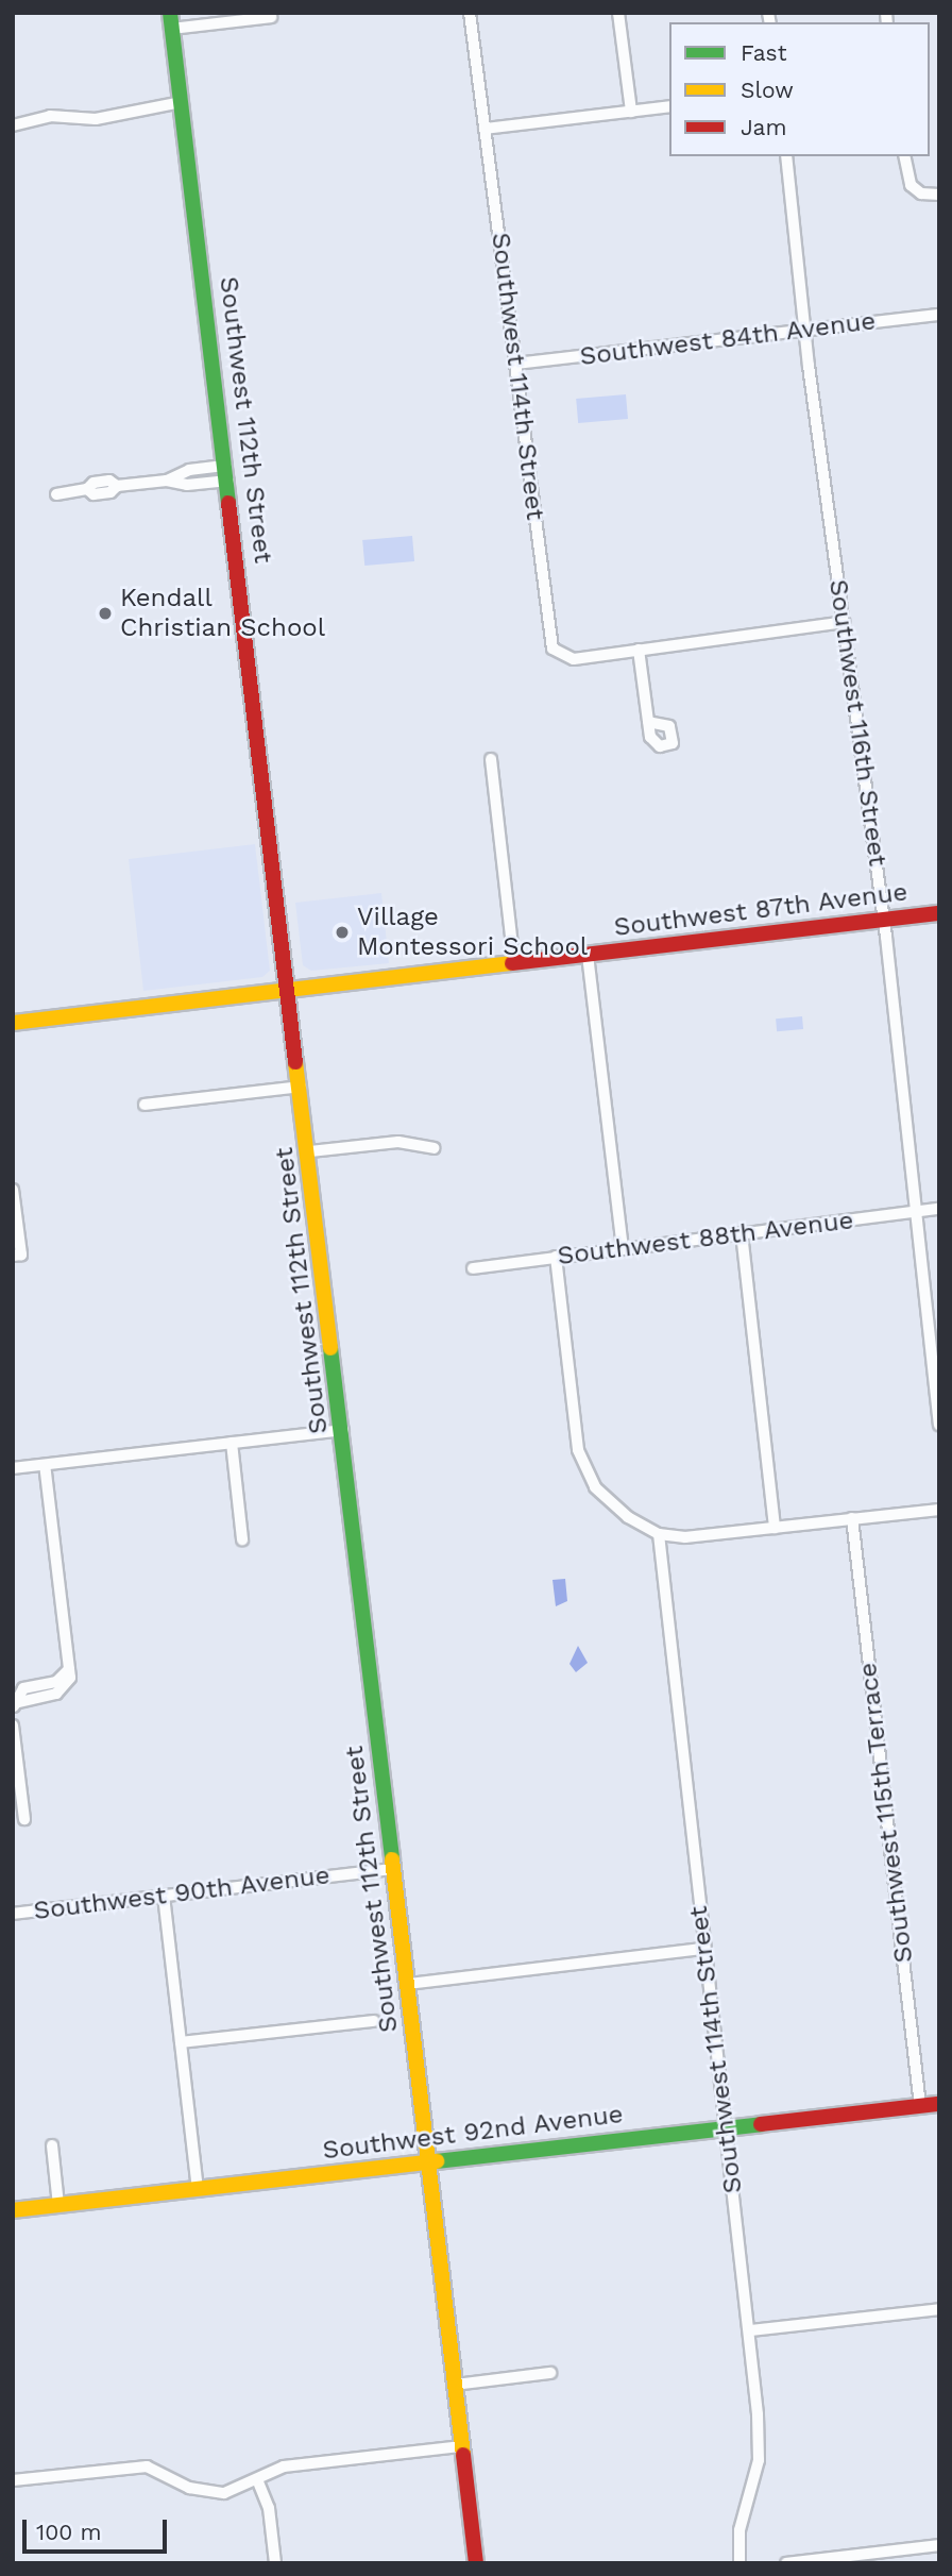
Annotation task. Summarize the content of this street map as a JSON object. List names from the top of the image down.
{
  "streets": {
    "main road": ["Southwest 112th Street", "Southwest 87th Avenue", "Southwest 92nd Avenue"],
    "street": [
      "Southwest 84th Avenue",
      "Southwest 114th Street",
      "Southwest 116th Street",
      "Southwest 88th Avenue",
      "Southwest 115th Terrace",
      "Southwest 90th Avenue"
    ]
  },
  "crossings": [
    ["Southwest 84th Avenue", "Southwest 114th Street"],
    ["Southwest 84th Avenue", "Southwest 116th Street"],
    ["Southwest 114th Street", "Southwest 116th Street"],
    ["Southwest 114th Street", "Southwest 92nd Avenue"],
    ["Southwest 112th Street", "Southwest 87th Avenue"],
    ["Southwest 112th Street", "Southwest 90th Avenue"],
    ["Southwest 112th Street", "Southwest 92nd Avenue"],
    ["Southwest 116th Street", "Southwest 87th Avenue"],
    ["Southwest 116th Street", "Southwest 88th Avenue"],
    ["Southwest 115th Terrace", "Southwest 92nd Avenue"]
  ],
  "places": ["Kendall Christian School", "Village Montessori School"],
  "legend": ["Fast", "Slow", "Jam"],
  "scale_bar": "100 m"
}
